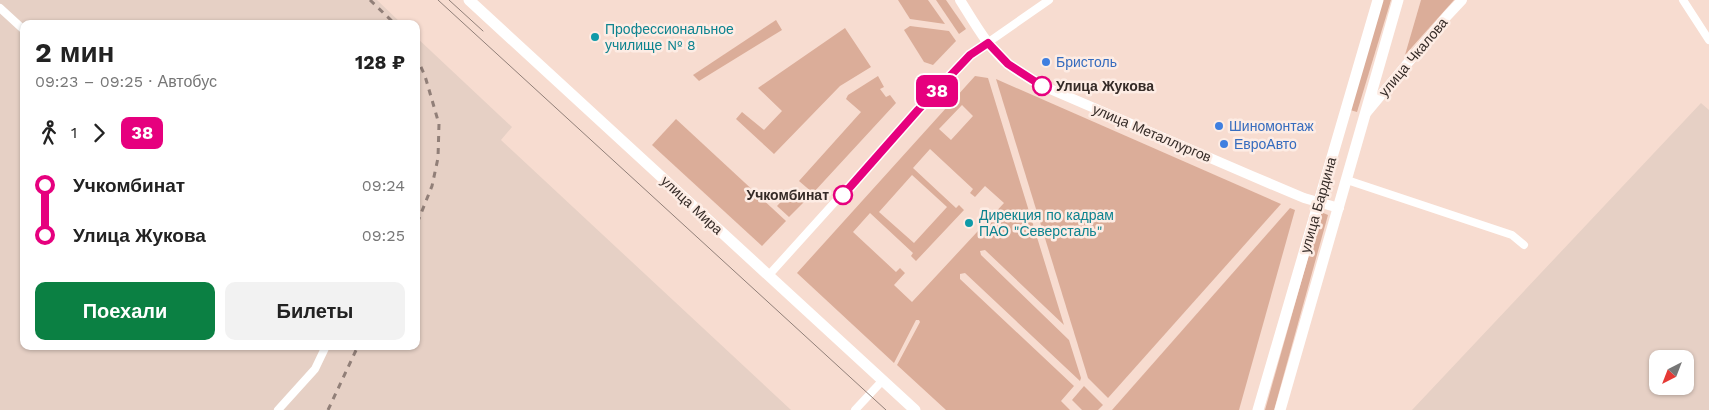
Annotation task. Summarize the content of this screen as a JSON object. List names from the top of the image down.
{
  "streets": {
    "main road": ["улица Мира", "улица Бардина"],
    "street": ["улица Чкалова", "улица Металлургов"]
  },
  "crossings": [
    ["улица Чкалова", "улица Бардина"],
    ["улица Металлургов", "улица Бардина"]
  ],
  "places": [
    "Профессиональное училище № 8",
    "Бристоль",
    "Улица Жукова",
    "Шиномонтаж",
    "ЕвроАвто",
    "Учкомбинат",
    "Дирекция по кадрам ПАО \"Северсталь\""
  ],
  "lines": ["bus line 38"],
  "north": "bottom left",
  "page": {
    "on_map": "38",
    "heading": ["2 мин", "09:23 – 09:25 · Автобус", "128 ₽"],
    "legs": ["1", "38"],
    "list": [
      {
        "name": "Учкомбинат",
        "value": "09:24"
      },
      {
        "name": "Улица Жукова",
        "value": "09:25"
      }
    ],
    "buttons": ["Поехали", "Билеты"]
  }
}
